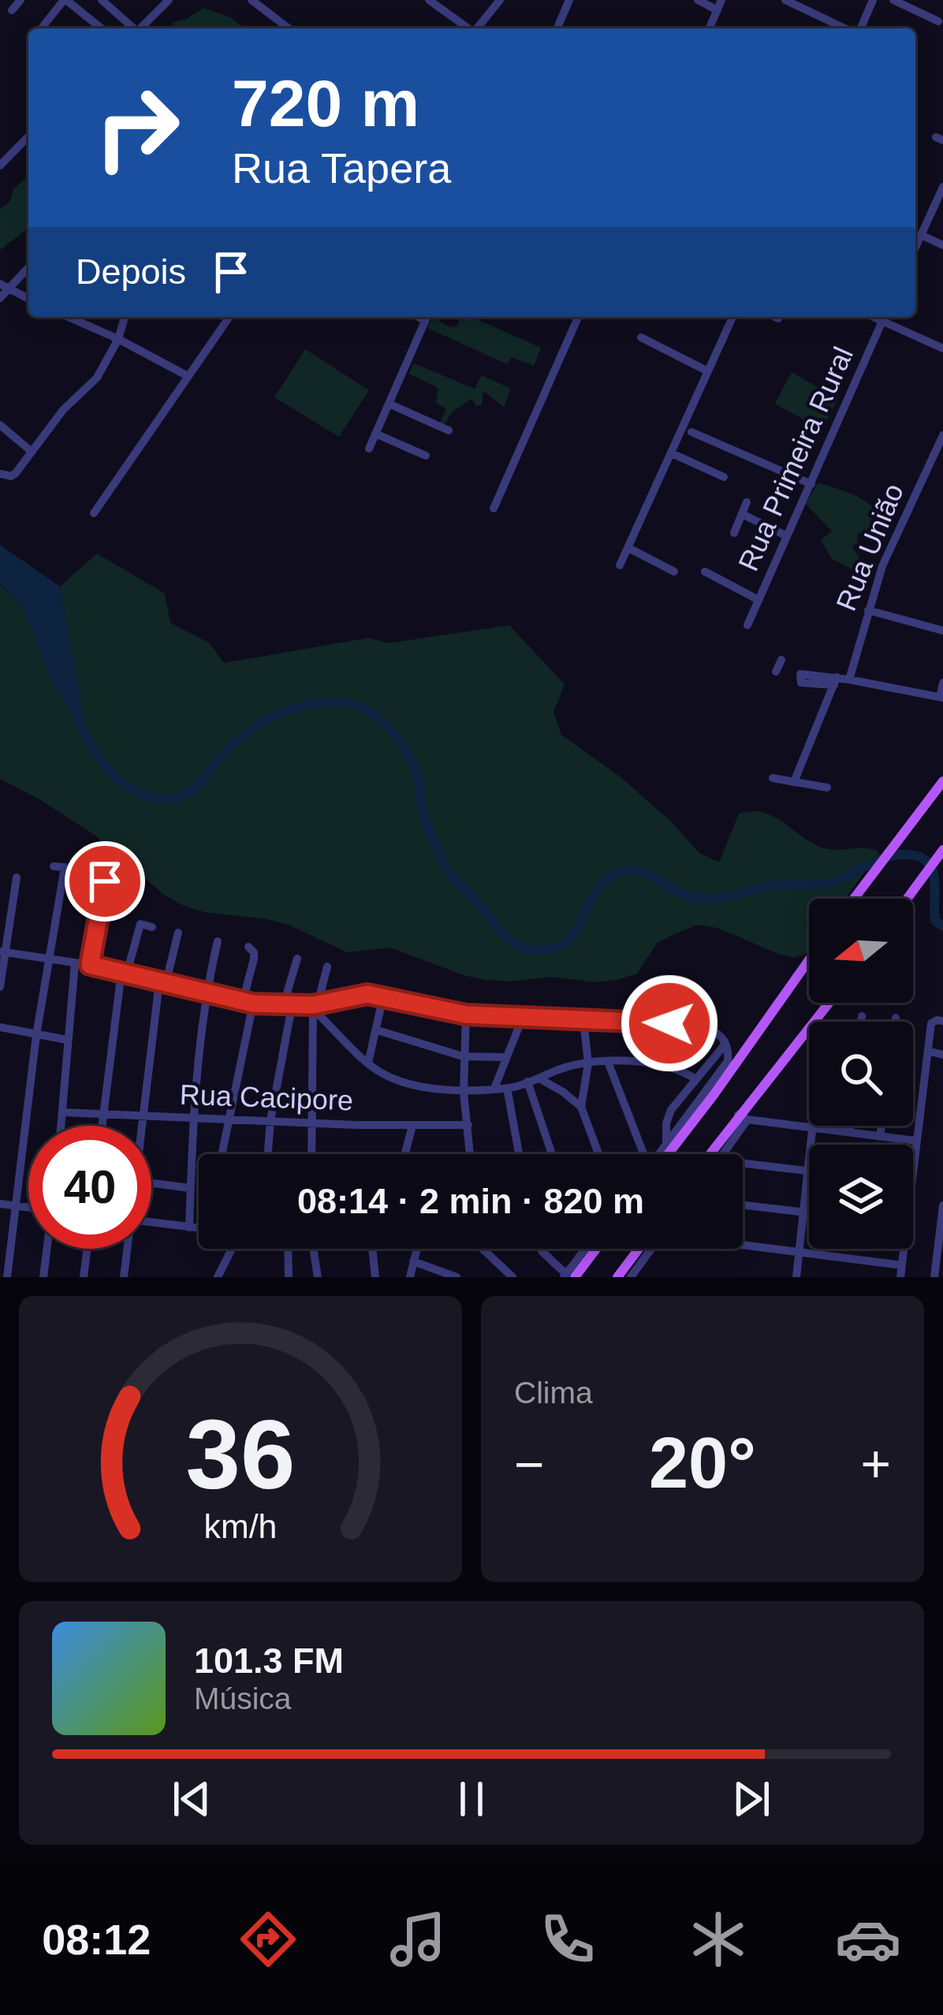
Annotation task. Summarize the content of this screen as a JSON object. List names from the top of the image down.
{
  "streets": {
    "street": ["Rua Primeira Rural", "Rua União", "Rua Cacipore"]
  },
  "north": "left",
  "page": {
    "turn": ["720 m", "Rua Tapera"],
    "then": "Depois",
    "limit": "40",
    "trip": "08:14 · 2 min · 820 m",
    "tile": "Clima",
    "heat": ["−", "20°", "+"],
    "song": ["101.3 FM", "Música"],
    "tabs": "08:12",
    "gauge": ["36", "km/h"]
  }
}
